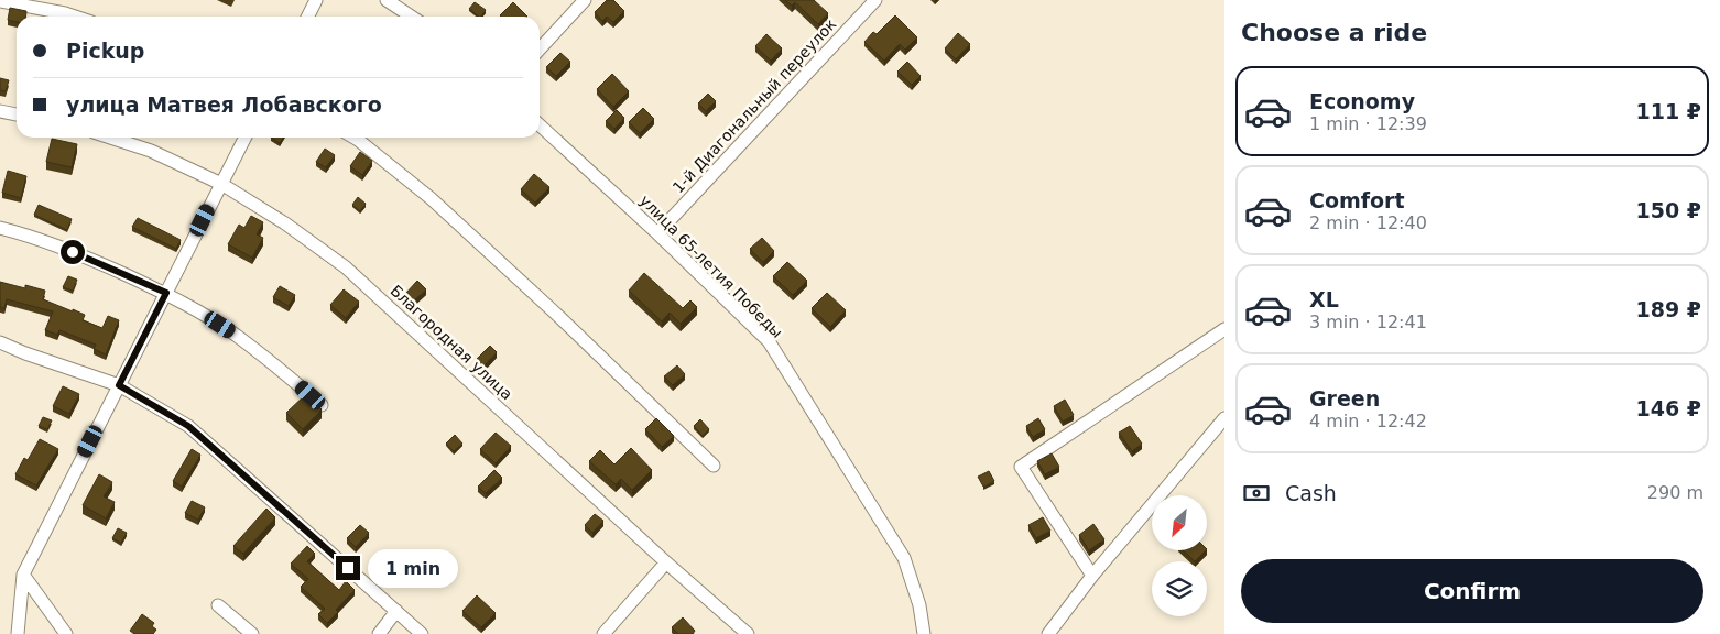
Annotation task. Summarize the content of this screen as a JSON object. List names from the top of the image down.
{
  "streets": {
    "street": ["1-й Диагональный переулок", "улица 65-летия Победы", "Благородная улица"]
  },
  "crossings": [
    ["1-й Диагональный переулок", "улица 65-летия Победы"]
  ],
  "north": "bottom left",
  "page": {
    "heading": "Choose a ride",
    "banner": ["Pickup", "улица Матвея Лобавского"],
    "list": [
      {
        "name": "Economy",
        "note": "1 min · 12:39",
        "value": "111 ₽"
      },
      {
        "name": "Comfort",
        "note": "2 min · 12:40",
        "value": "150 ₽"
      },
      {
        "name": "XL",
        "note": "3 min · 12:41",
        "value": "189 ₽"
      },
      {
        "name": "Green",
        "note": "4 min · 12:42",
        "value": "146 ₽"
      }
    ],
    "pay": ["Cash", "290 m"],
    "buttons": "Confirm",
    "bubble": "1 min"
  }
}
